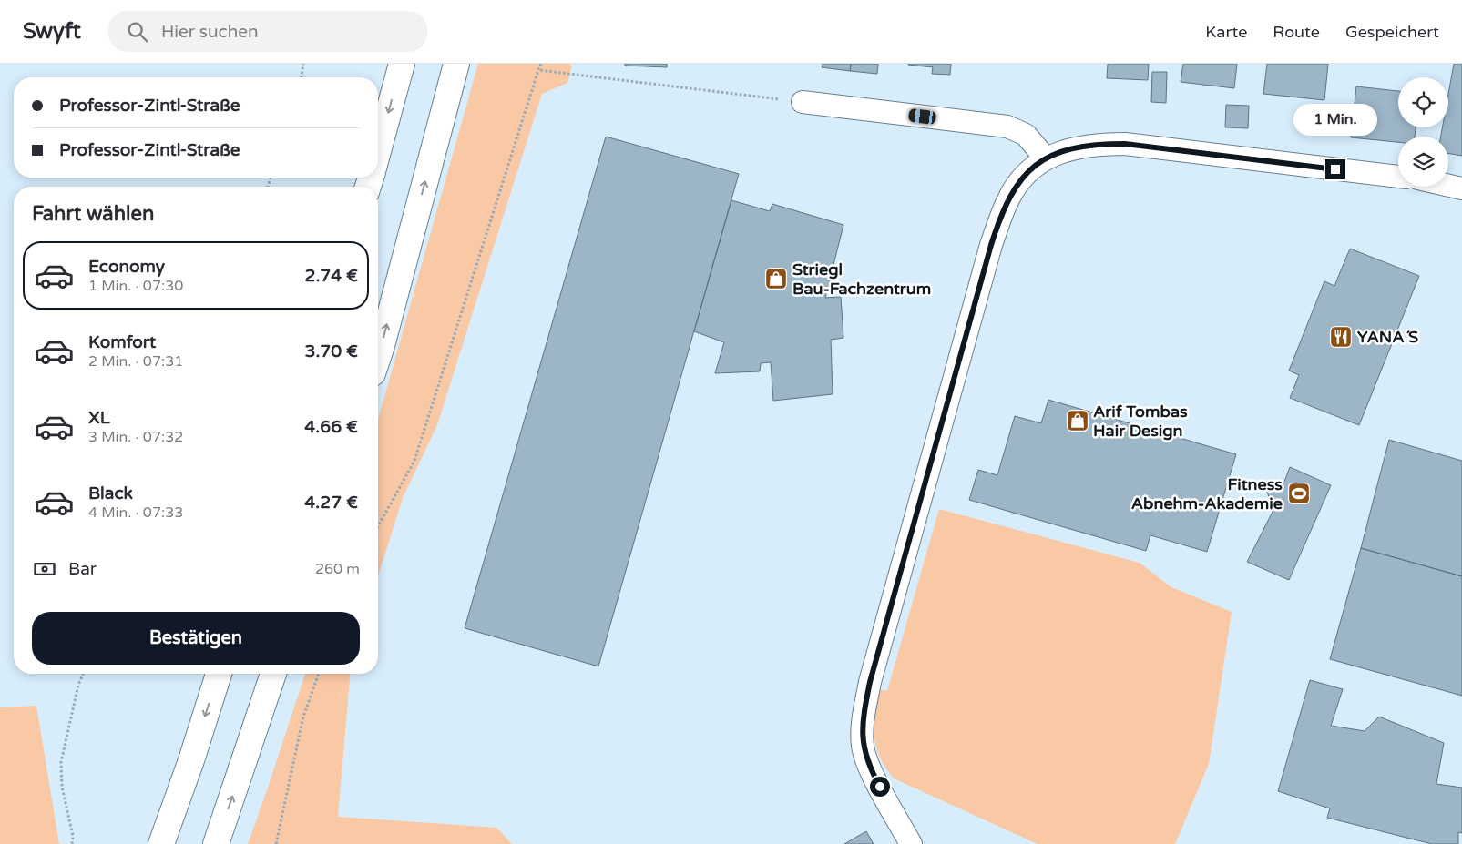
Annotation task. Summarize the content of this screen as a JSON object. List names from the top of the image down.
{
  "places": {
    "shop": ["Striegl Bau-Fachzentrum", "Arif Tombas Hair Design"],
    "restaurant": ["YANA´S"],
    "sports": ["Fitness Abnehm-Akademie"]
  },
  "page": {
    "header": "Swyft",
    "search": "Hier suchen",
    "nav": ["Karte", "Route", "Gespeichert"],
    "banner": ["Professor-Zintl-Straße", "Professor-Zintl-Straße"],
    "bubble": "1 Min.",
    "heading": "Fahrt wählen",
    "list": [
      {
        "name": "Economy",
        "note": "1 Min. · 07:30",
        "value": "2.74 €"
      },
      {
        "name": "Komfort",
        "note": "2 Min. · 07:31",
        "value": "3.70 €"
      },
      {
        "name": "XL",
        "note": "3 Min. · 07:32",
        "value": "4.66 €"
      },
      {
        "name": "Black",
        "note": "4 Min. · 07:33",
        "value": "4.27 €"
      }
    ],
    "pay": ["Bar", "260 m"],
    "buttons": "Bestätigen"
  }
}
